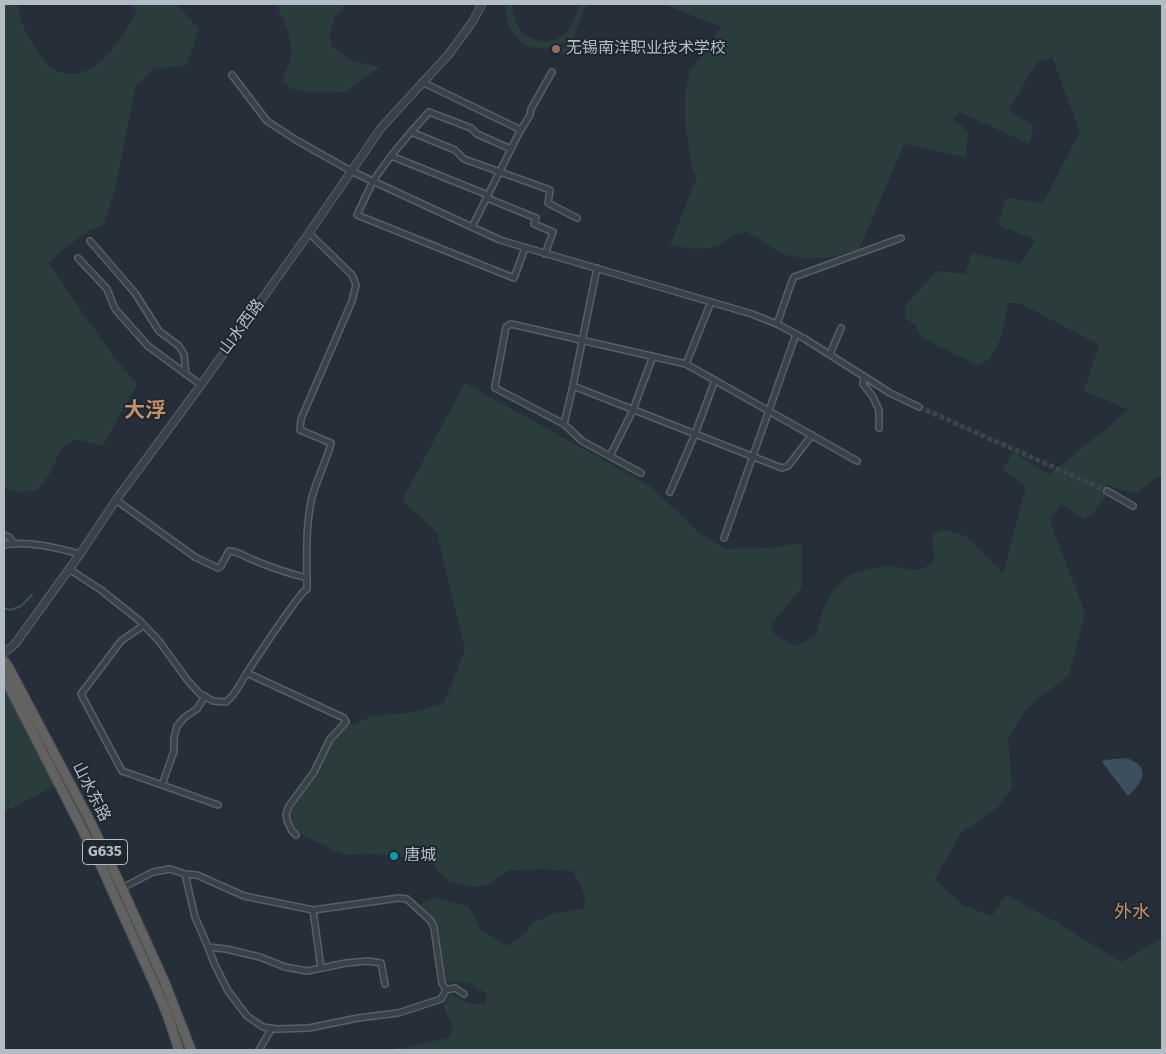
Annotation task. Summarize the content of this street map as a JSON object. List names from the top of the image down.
{
  "streets": {
    "highway": ["山水东路", "G635"],
    "street": ["山水西路"]
  },
  "districts": ["大浮", "外水"],
  "places": ["无锡南洋职业技术学校", "唐城"]
}
